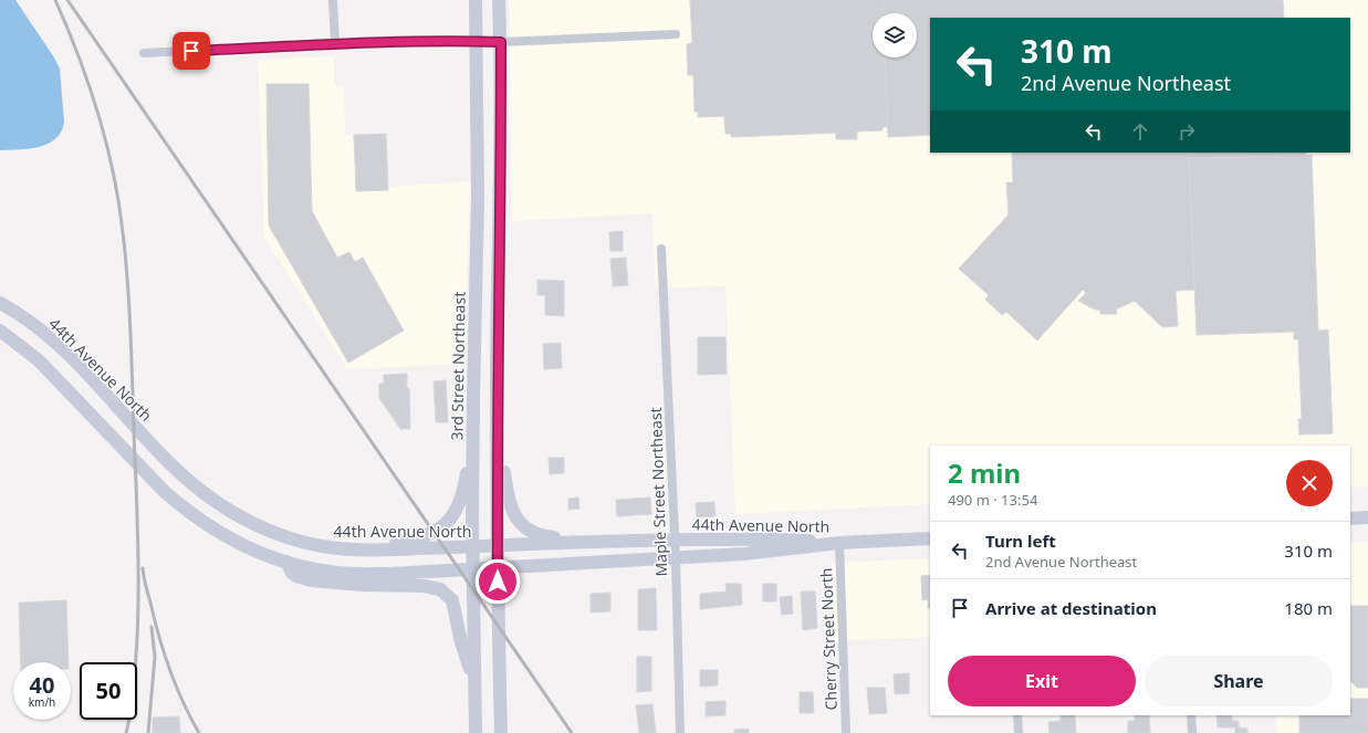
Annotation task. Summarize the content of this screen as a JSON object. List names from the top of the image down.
{
  "streets": {
    "main road": ["3rd Street Northeast", "44th Avenue North"],
    "street": ["Maple Street Northeast", "Cherry Street North"]
  },
  "crossings": [
    ["3rd Street Northeast", "44th Avenue North"],
    ["44th Avenue North", "Maple Street Northeast"],
    ["44th Avenue North", "Cherry Street North"]
  ],
  "page": {
    "turn": ["310 m", "2nd Avenue Northeast"],
    "heading": ["2 min", "490 m · 13:54"],
    "list": [
      {
        "name": "Turn left",
        "note": "2nd Avenue Northeast",
        "value": "310 m"
      },
      {
        "name": "Arrive at destination",
        "value": "180 m"
      }
    ],
    "buttons": ["Exit", "Share"],
    "speed": "40 km/h",
    "limit": "50"
  }
}
